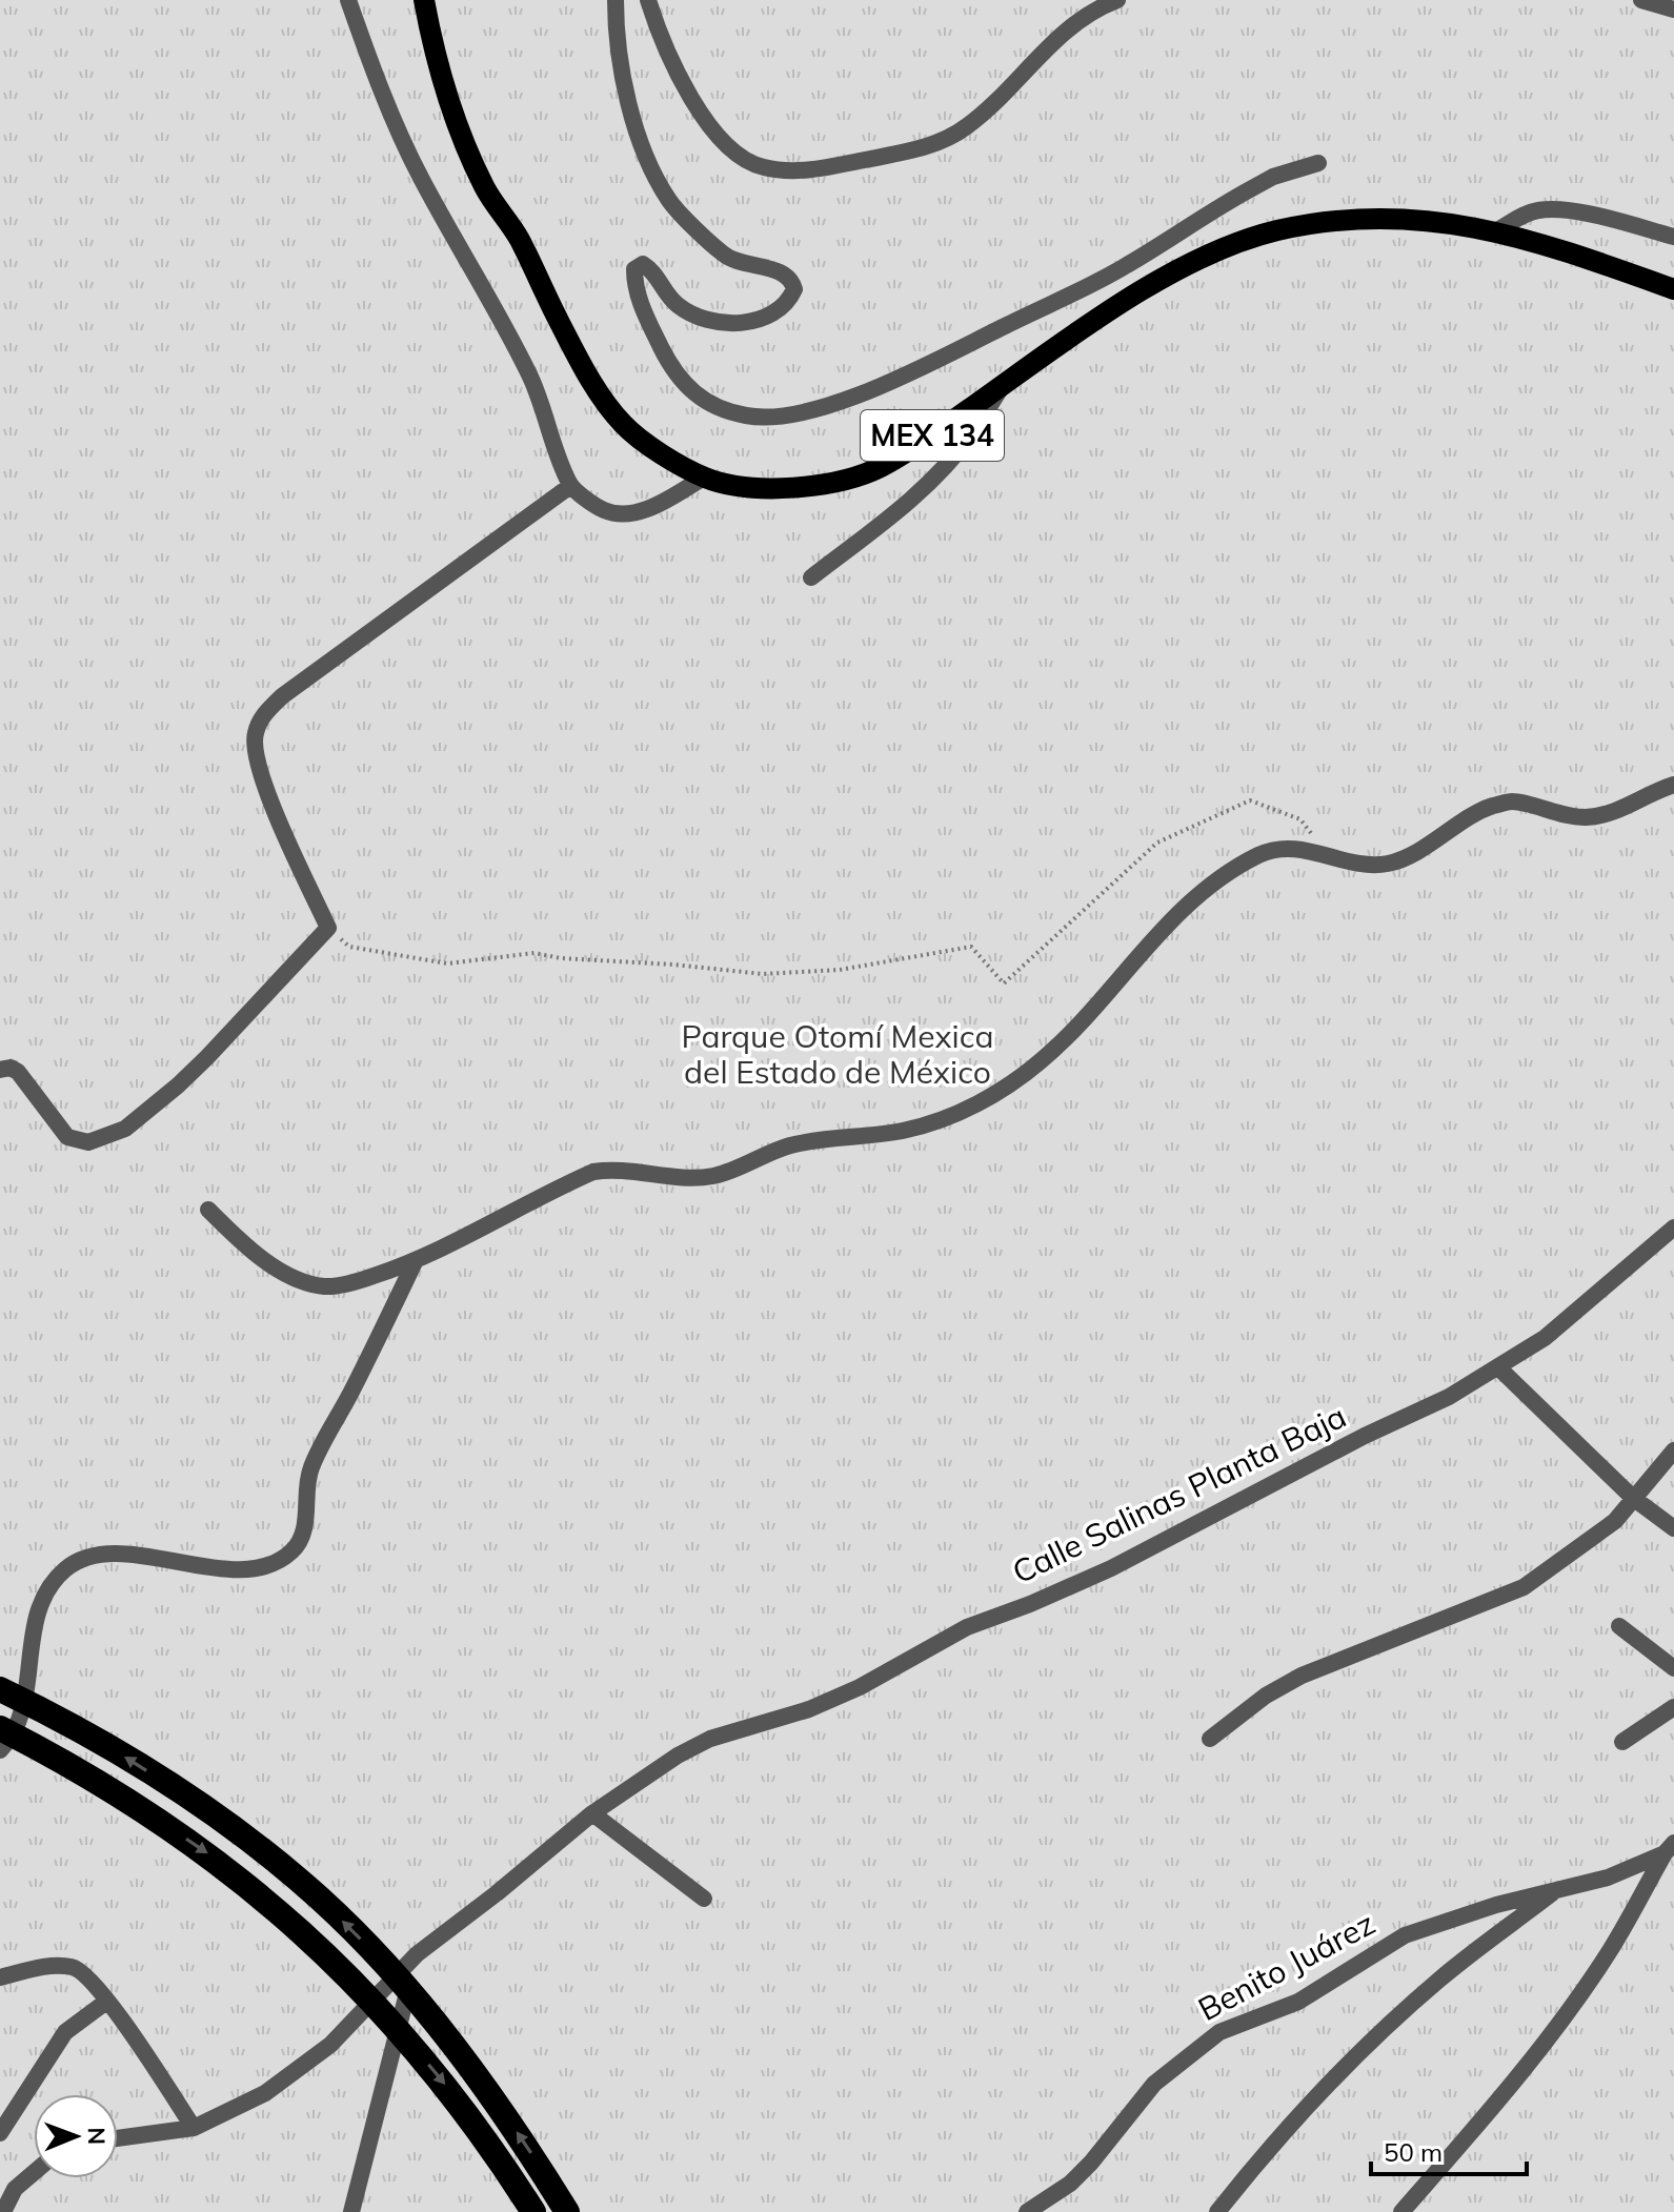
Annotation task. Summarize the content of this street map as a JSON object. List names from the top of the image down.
{
  "streets": {
    "main road": ["MEX 134"],
    "street": ["Calle Salinas Planta Baja", "Benito Juárez"]
  },
  "parks": ["Parque Otomí Mexica del Estado de México"],
  "scale_bar": "50 m",
  "north": "right"
}
